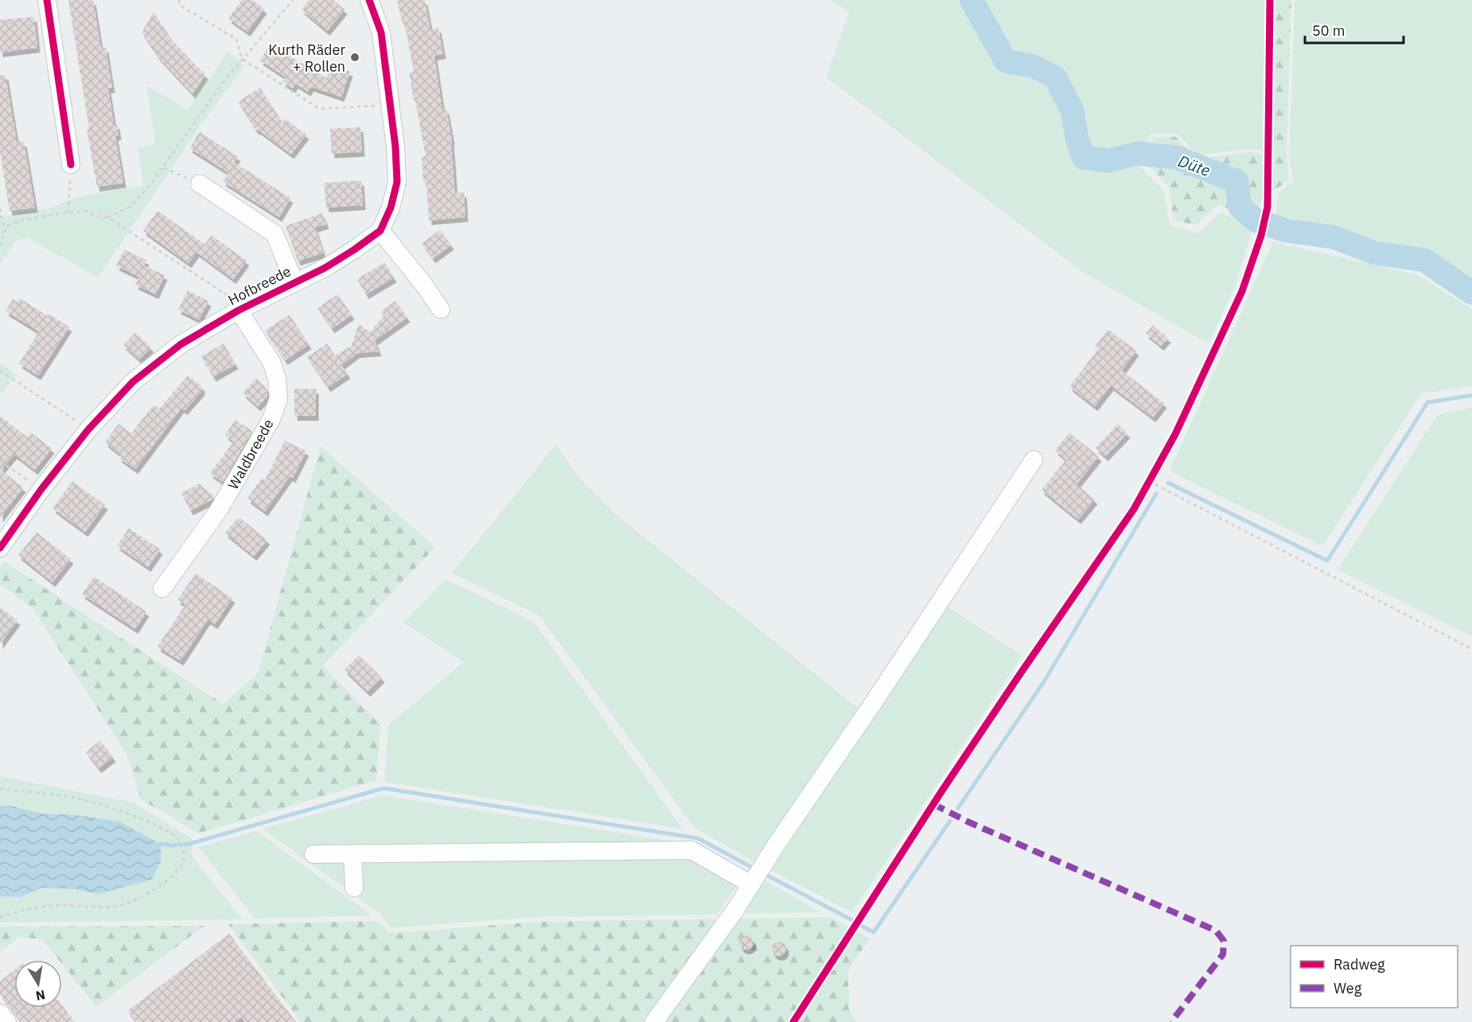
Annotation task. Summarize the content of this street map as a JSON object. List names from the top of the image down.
{
  "streets": {
    "street": ["Hofbreede", "Waldbreede"]
  },
  "crossings": [
    ["Hofbreede", "Waldbreede"]
  ],
  "water": ["Düte"],
  "places": ["Kurth Räder + Rollen"],
  "legend": ["Radweg", "Weg"],
  "scale_bar": "50 m",
  "north": "bottom"
}
